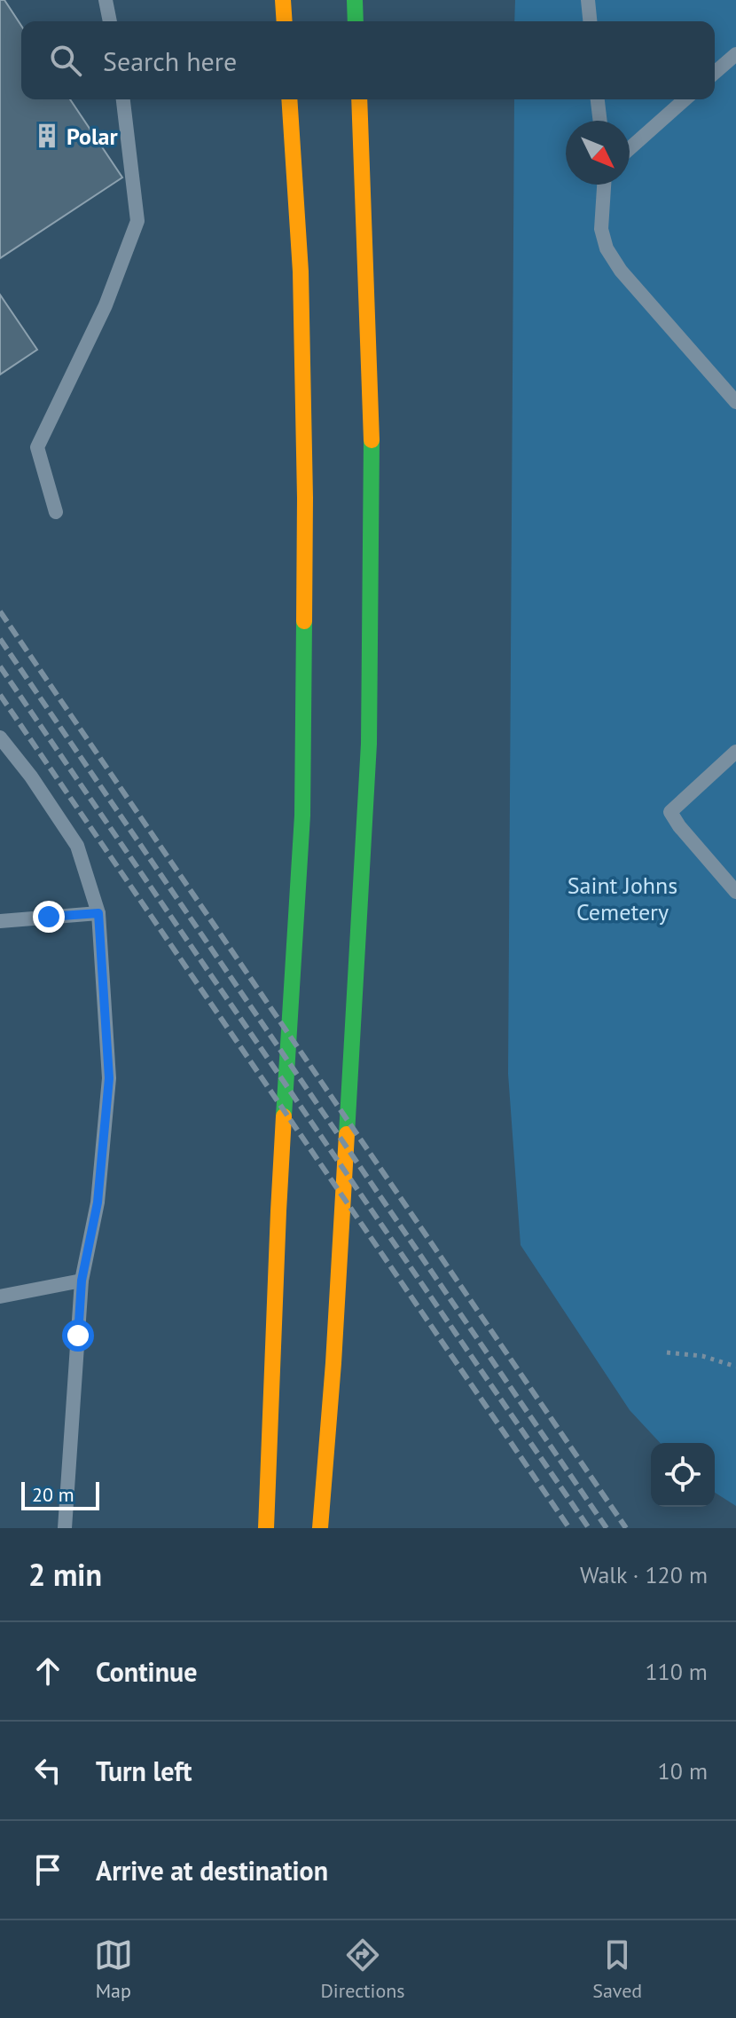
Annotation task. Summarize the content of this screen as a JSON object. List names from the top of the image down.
{
  "parks": ["Saint Johns Cemetery"],
  "places": {
    "building": ["Polar"]
  },
  "scale_bar": "20 m",
  "north": "bottom right",
  "page": {
    "search": "Search here",
    "scale": "20 m",
    "heading": ["2 min", "Walk · 120 m"],
    "list": [
      ["Continue", "110 m"],
      ["Turn left", "10 m"],
      "Arrive at destination"
    ],
    "nav": ["Map", "Directions", "Saved"]
  }
}
